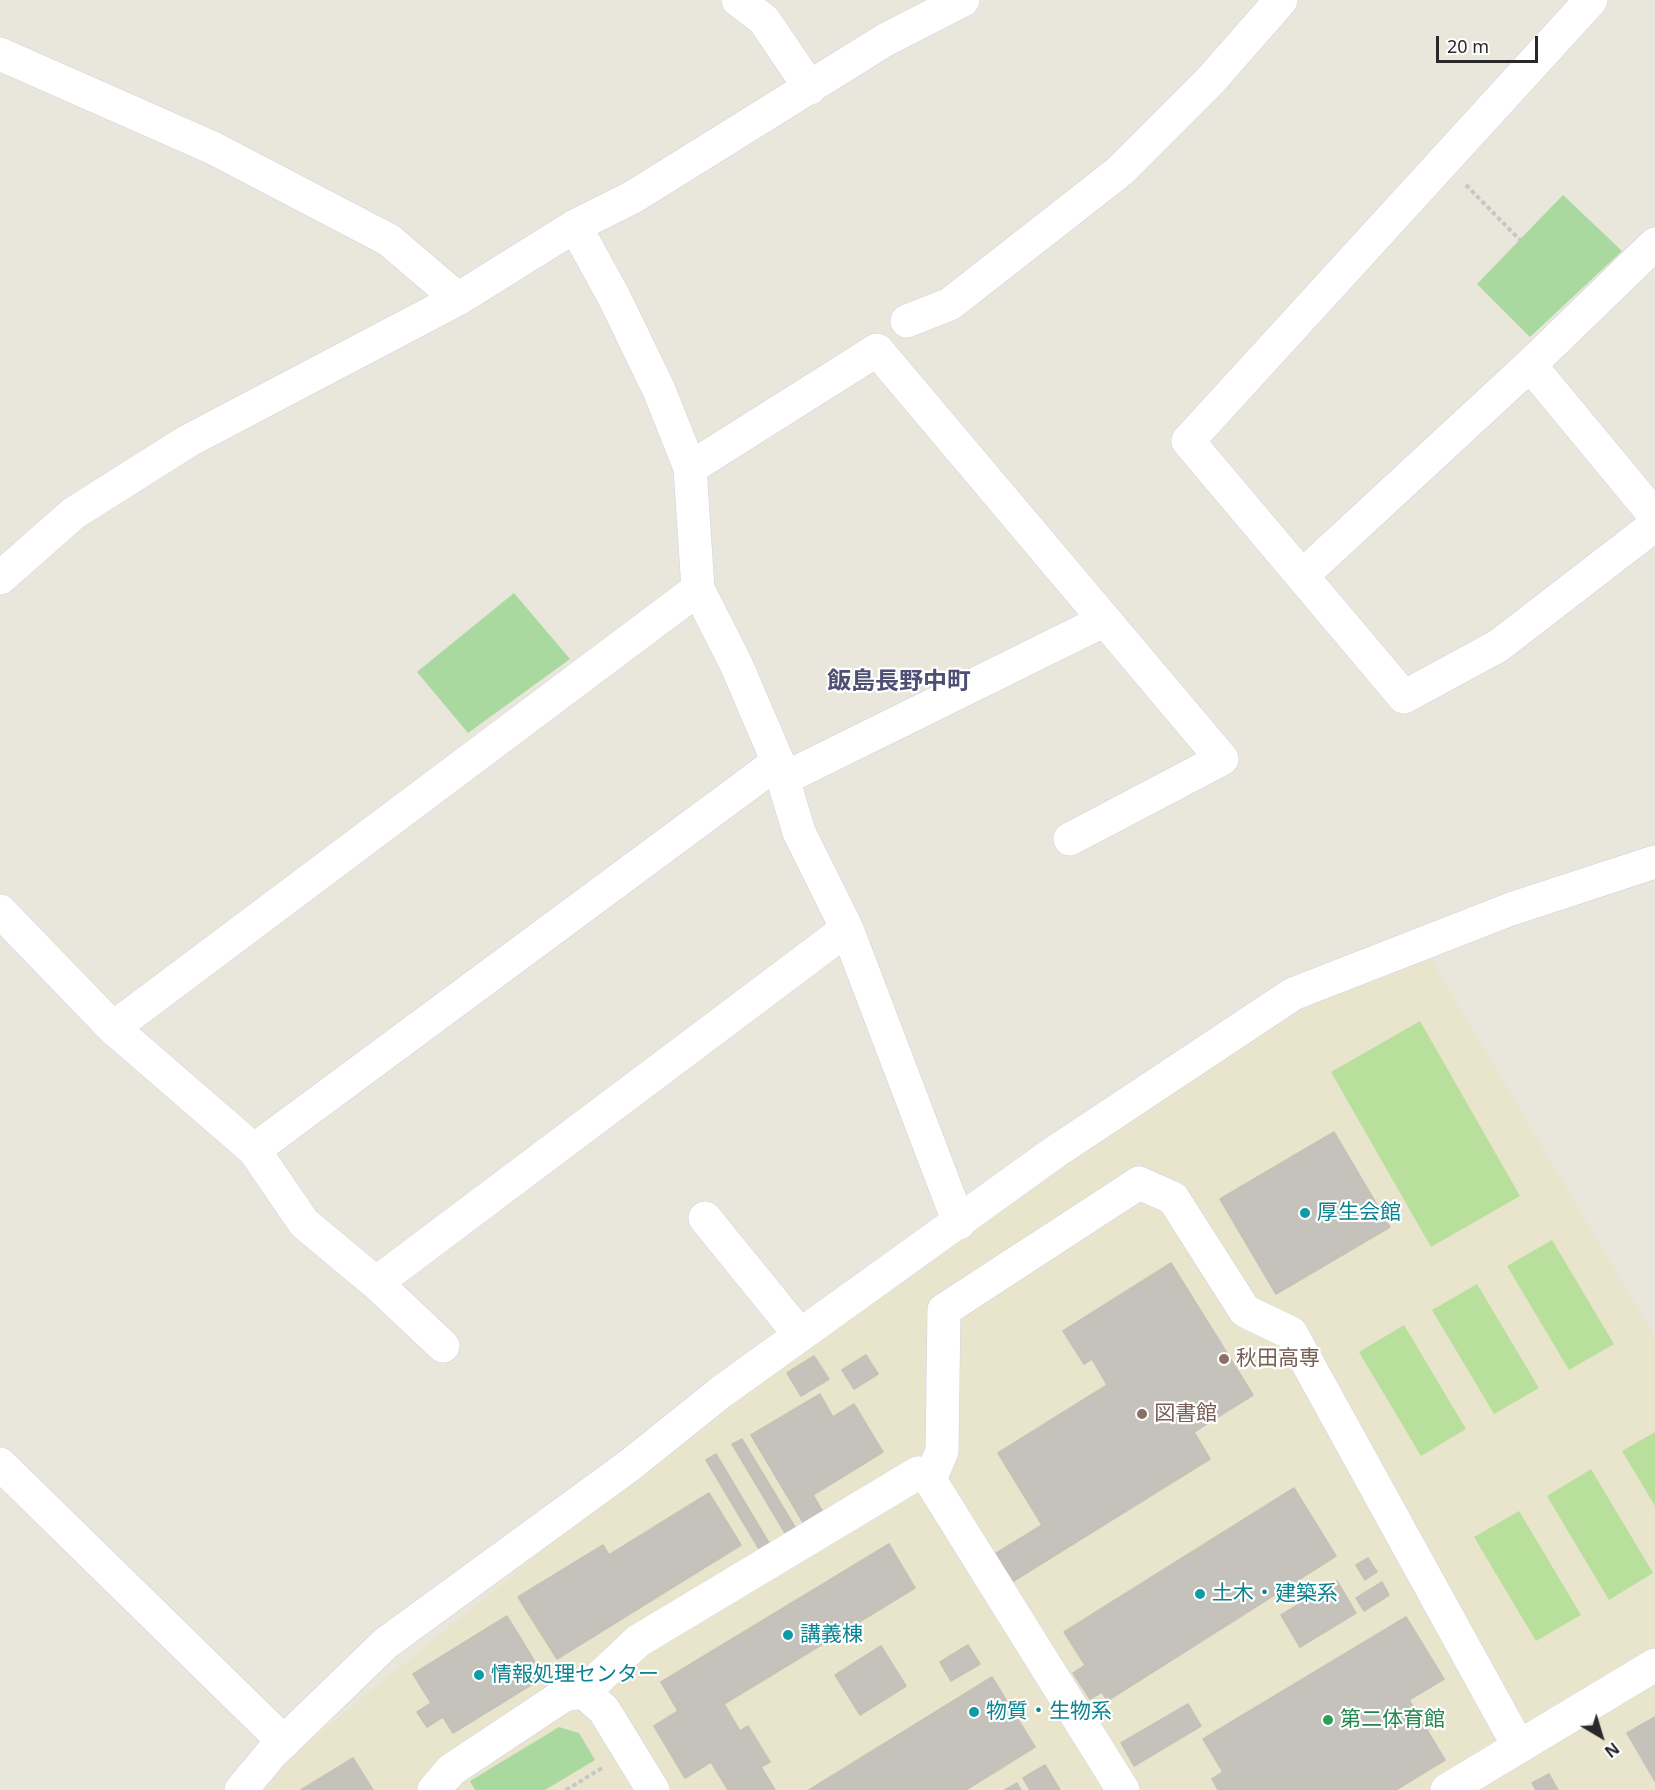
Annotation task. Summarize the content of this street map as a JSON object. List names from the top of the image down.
{
  "districts": ["飯島長野中町"],
  "places": [
    "厚生会館",
    "秋田高専",
    "図書館",
    "土木・建築系",
    "講義棟",
    "情報処理センター",
    "物質・生物系",
    "第二体育館"
  ],
  "scale_bar": "20 m",
  "north": "bottom right"
}
